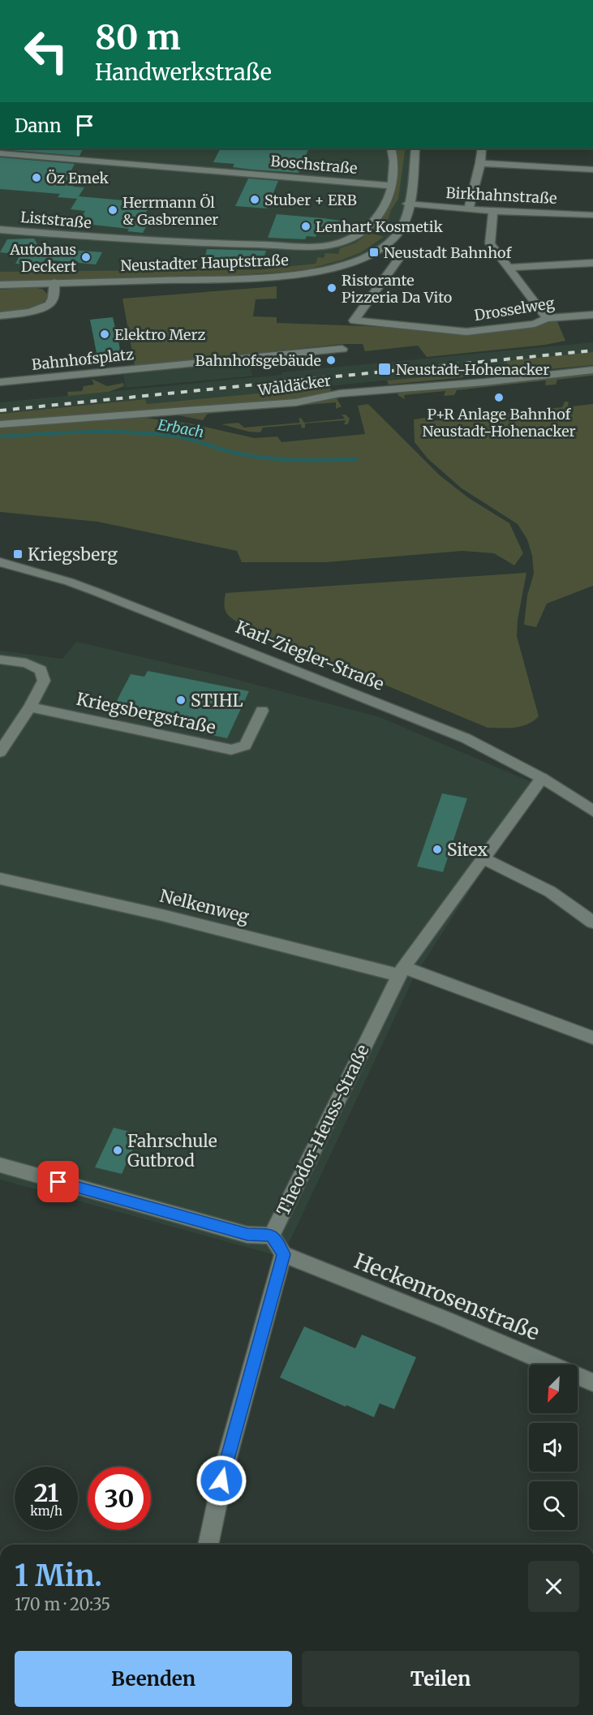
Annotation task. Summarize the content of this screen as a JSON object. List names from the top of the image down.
{
  "streets": {
    "street": [
      "Boschstraße",
      "Birkhahnstraße",
      "Liststraße",
      "Neustadter Hauptstraße",
      "Drosselweg",
      "Bahnhofsplatz",
      "Waldäcker",
      "Karl-Ziegler-Straße",
      "Kriegsbergstraße",
      "Nelkenweg",
      "Theodor-Heuss-Straße",
      "Heckenrosenstraße"
    ]
  },
  "crossings": [
    ["Boschstraße", "Liststraße"],
    ["Birkhahnstraße", "Neustadter Hauptstraße"],
    ["Neustadter Hauptstraße", "Drosselweg"],
    ["Karl-Ziegler-Straße", "Theodor-Heuss-Straße"],
    ["Nelkenweg", "Theodor-Heuss-Straße"],
    ["Theodor-Heuss-Straße", "Heckenrosenstraße"]
  ],
  "water": ["Erbach"],
  "places": {
    "other": [
      "Öz Emek",
      "Stuber + ERB",
      "Herrmann Öl & Gasbrenner",
      "Lenhart Kosmetik",
      "Autohaus Deckert",
      "Ristorante Pizzeria Da Vito",
      "Elektro Merz",
      "Bahnhofsgebäude",
      "P+R Anlage Bahnhof Neustadt-Hohenacker",
      "STIHL",
      "Sitex",
      "Fahrschule Gutbrod"
    ],
    "transit": ["Neustadt Bahnhof", "Neustadt-Hohenacker", "Kriegsberg"]
  },
  "north": "bottom left",
  "page": {
    "turn": ["80 m", "Handwerkstraße"],
    "then": "Dann",
    "speed": "21 km/h",
    "limit": "30",
    "heading": ["1 Min.", "170 m · 20:35"],
    "buttons": ["Beenden", "Teilen"]
  }
}
